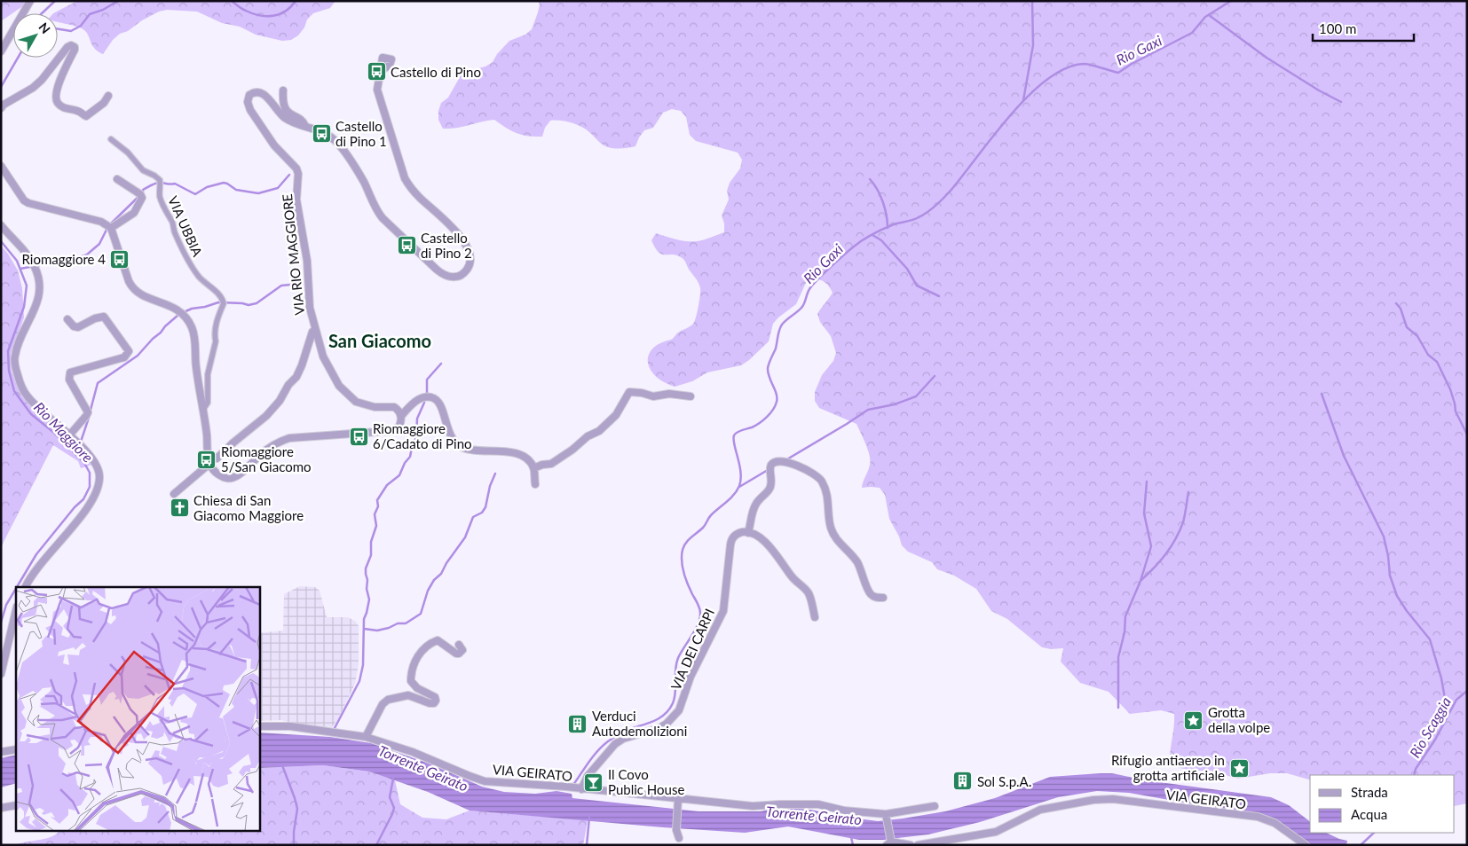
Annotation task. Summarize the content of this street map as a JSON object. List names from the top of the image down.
{
  "streets": {
    "street": [
      "VIA UBBIA",
      "VIA RIO MAGGIORE",
      "VIA DEI CARPI",
      "VIA GEIRATO"
    ]
  },
  "crossings": [
    ["VIA DEI CARPI", "VIA GEIRATO"]
  ],
  "districts": ["San Giacomo"],
  "water": [
    "Rio Gaxi",
    "Rio Maggiore",
    "Rio Scaggia",
    "Torrente Geirato"
  ],
  "places": {
    "bus stop": [
      "Castello di Pino",
      "Castello di Pino 1",
      "Castello di Pino 2",
      "Riomaggiore 4",
      "Riomaggiore 6/Cadato di Pino",
      "Riomaggiore 5/San Giacomo"
    ],
    "church": ["Chiesa di San Giacomo Maggiore"],
    "place": ["Grotta della volpe", "Rifugio antiaereo in grotta artificiale"],
    "building": ["Verduci Autodemolizioni", "Sol S.p.A."],
    "bar": ["Il Covo Public House"]
  },
  "legend": ["Strada", "Acqua"],
  "scale_bar": "100 m",
  "north": "top right"
}
